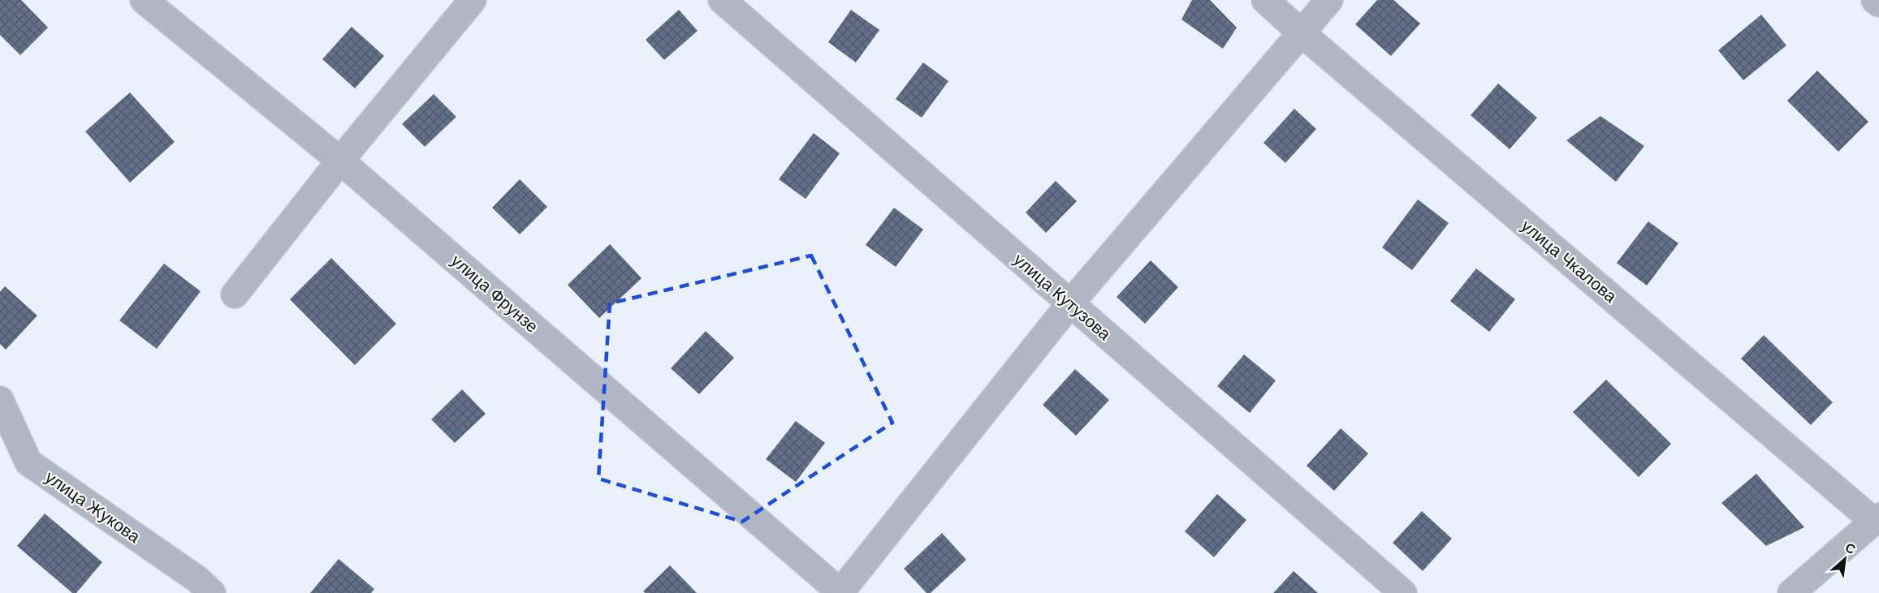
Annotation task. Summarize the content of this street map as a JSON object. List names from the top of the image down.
{
  "streets": {
    "street": [
      "улица Чкалова",
      "улица Фрунзе",
      "улица Кутузова",
      "улица Жукова"
    ]
  },
  "north": "top right"
}
